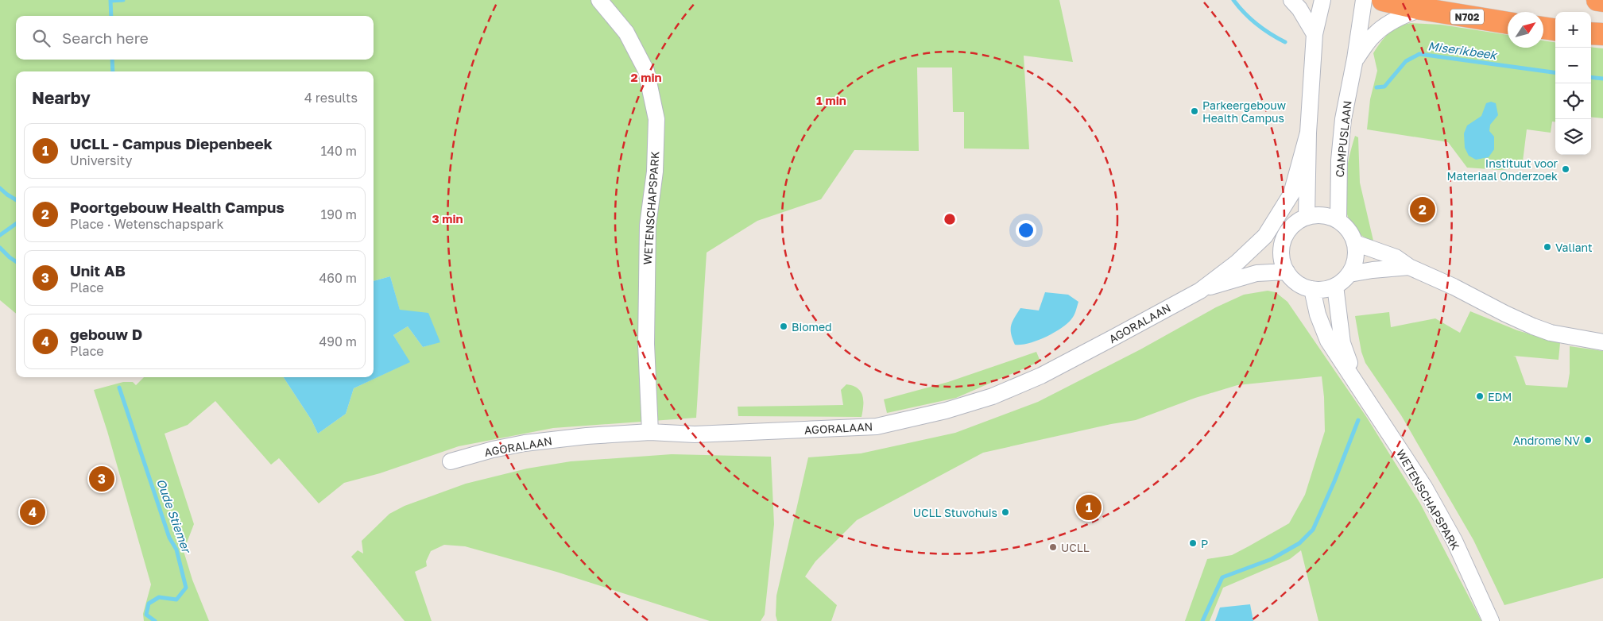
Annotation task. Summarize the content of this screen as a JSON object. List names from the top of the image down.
{
  "streets": {
    "highway": ["N702"],
    "street": ["CAMPUSLAAN", "WETENSCHAPSPARK", "AGORALAAN"]
  },
  "crossings": [
    ["N702", "CAMPUSLAAN"],
    ["CAMPUSLAAN", "WETENSCHAPSPARK"],
    ["CAMPUSLAAN", "AGORALAAN"],
    ["WETENSCHAPSPARK", "AGORALAAN"]
  ],
  "water": ["Miserikbeek", "Oude Stiemer"],
  "places": [
    "Parkeergebouw Health Campus",
    "Instituut voor Materiaal Onderzoek",
    "Valiant",
    "Biomed",
    "EDM",
    "Androme NV",
    "UCLL Stuvohuis",
    "P",
    "UCLL"
  ],
  "north": "top right",
  "page": {
    "map_buttons": ["+", "−"],
    "search": "Search here",
    "heading": ["Nearby", "4 results"],
    "list": [
      {
        "mark": "1",
        "name": "UCLL - Campus Diepenbeek",
        "note": "University",
        "value": "140 m"
      },
      {
        "mark": "2",
        "name": "Poortgebouw Health Campus",
        "note": "Place · Wetenschapspark",
        "value": "190 m"
      },
      {
        "mark": "3",
        "name": "Unit AB",
        "note": "Place",
        "value": "460 m"
      },
      {
        "mark": "4",
        "name": "gebouw D",
        "note": "Place",
        "value": "490 m"
      }
    ],
    "pins": [
      "2",
      "3",
      "1",
      "4"
    ]
  },
  "rings": ["2 min", "1 min", "3 min"]
}
